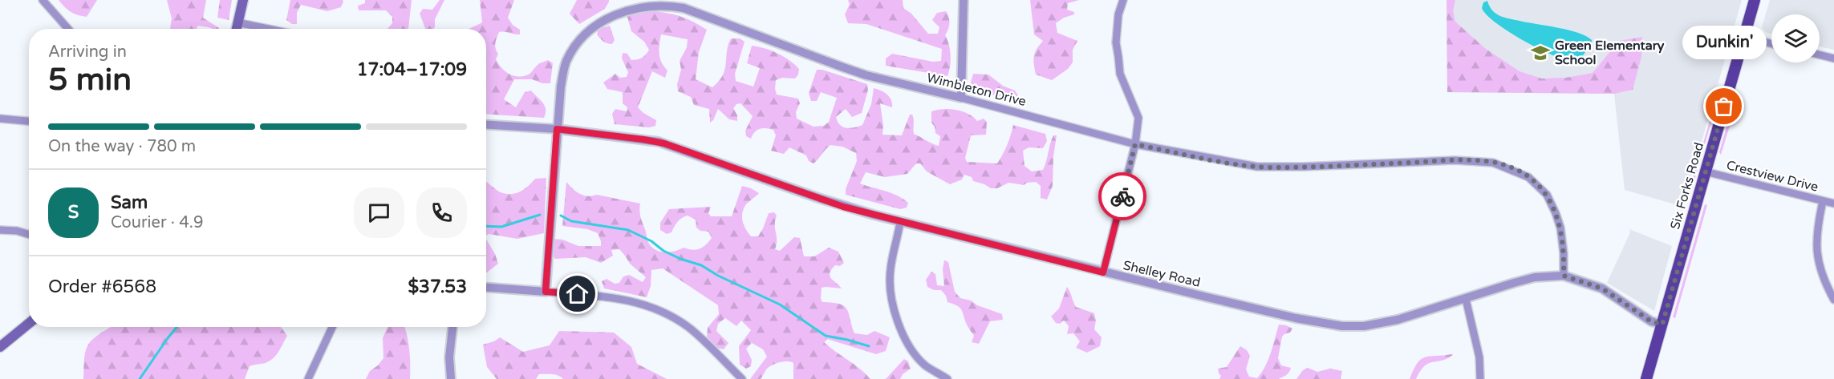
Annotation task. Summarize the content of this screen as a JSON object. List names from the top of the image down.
{
  "streets": {
    "main road": ["Six Forks Road"],
    "street": ["Wimbleton Drive", "Crestview Drive", "Shelley Road"]
  },
  "crossings": [
    ["Wimbleton Drive", "Shelley Road"],
    ["Crestview Drive", "Six Forks Road"],
    ["Six Forks Road", "Shelley Road"]
  ],
  "places": {
    "school or university": ["Green Elementary School"],
    "other": ["Dunkin'"]
  },
  "page": {
    "bubble": "Dunkin'",
    "heading": ["5 min", "Arriving in", "17:04–17:09"],
    "panel": [
      "Sam",
      "Courier · 4.9",
      "Order #6568",
      "$37.53"
    ],
    "bar": "On the way · 780 m",
    "round": "S"
  }
}
